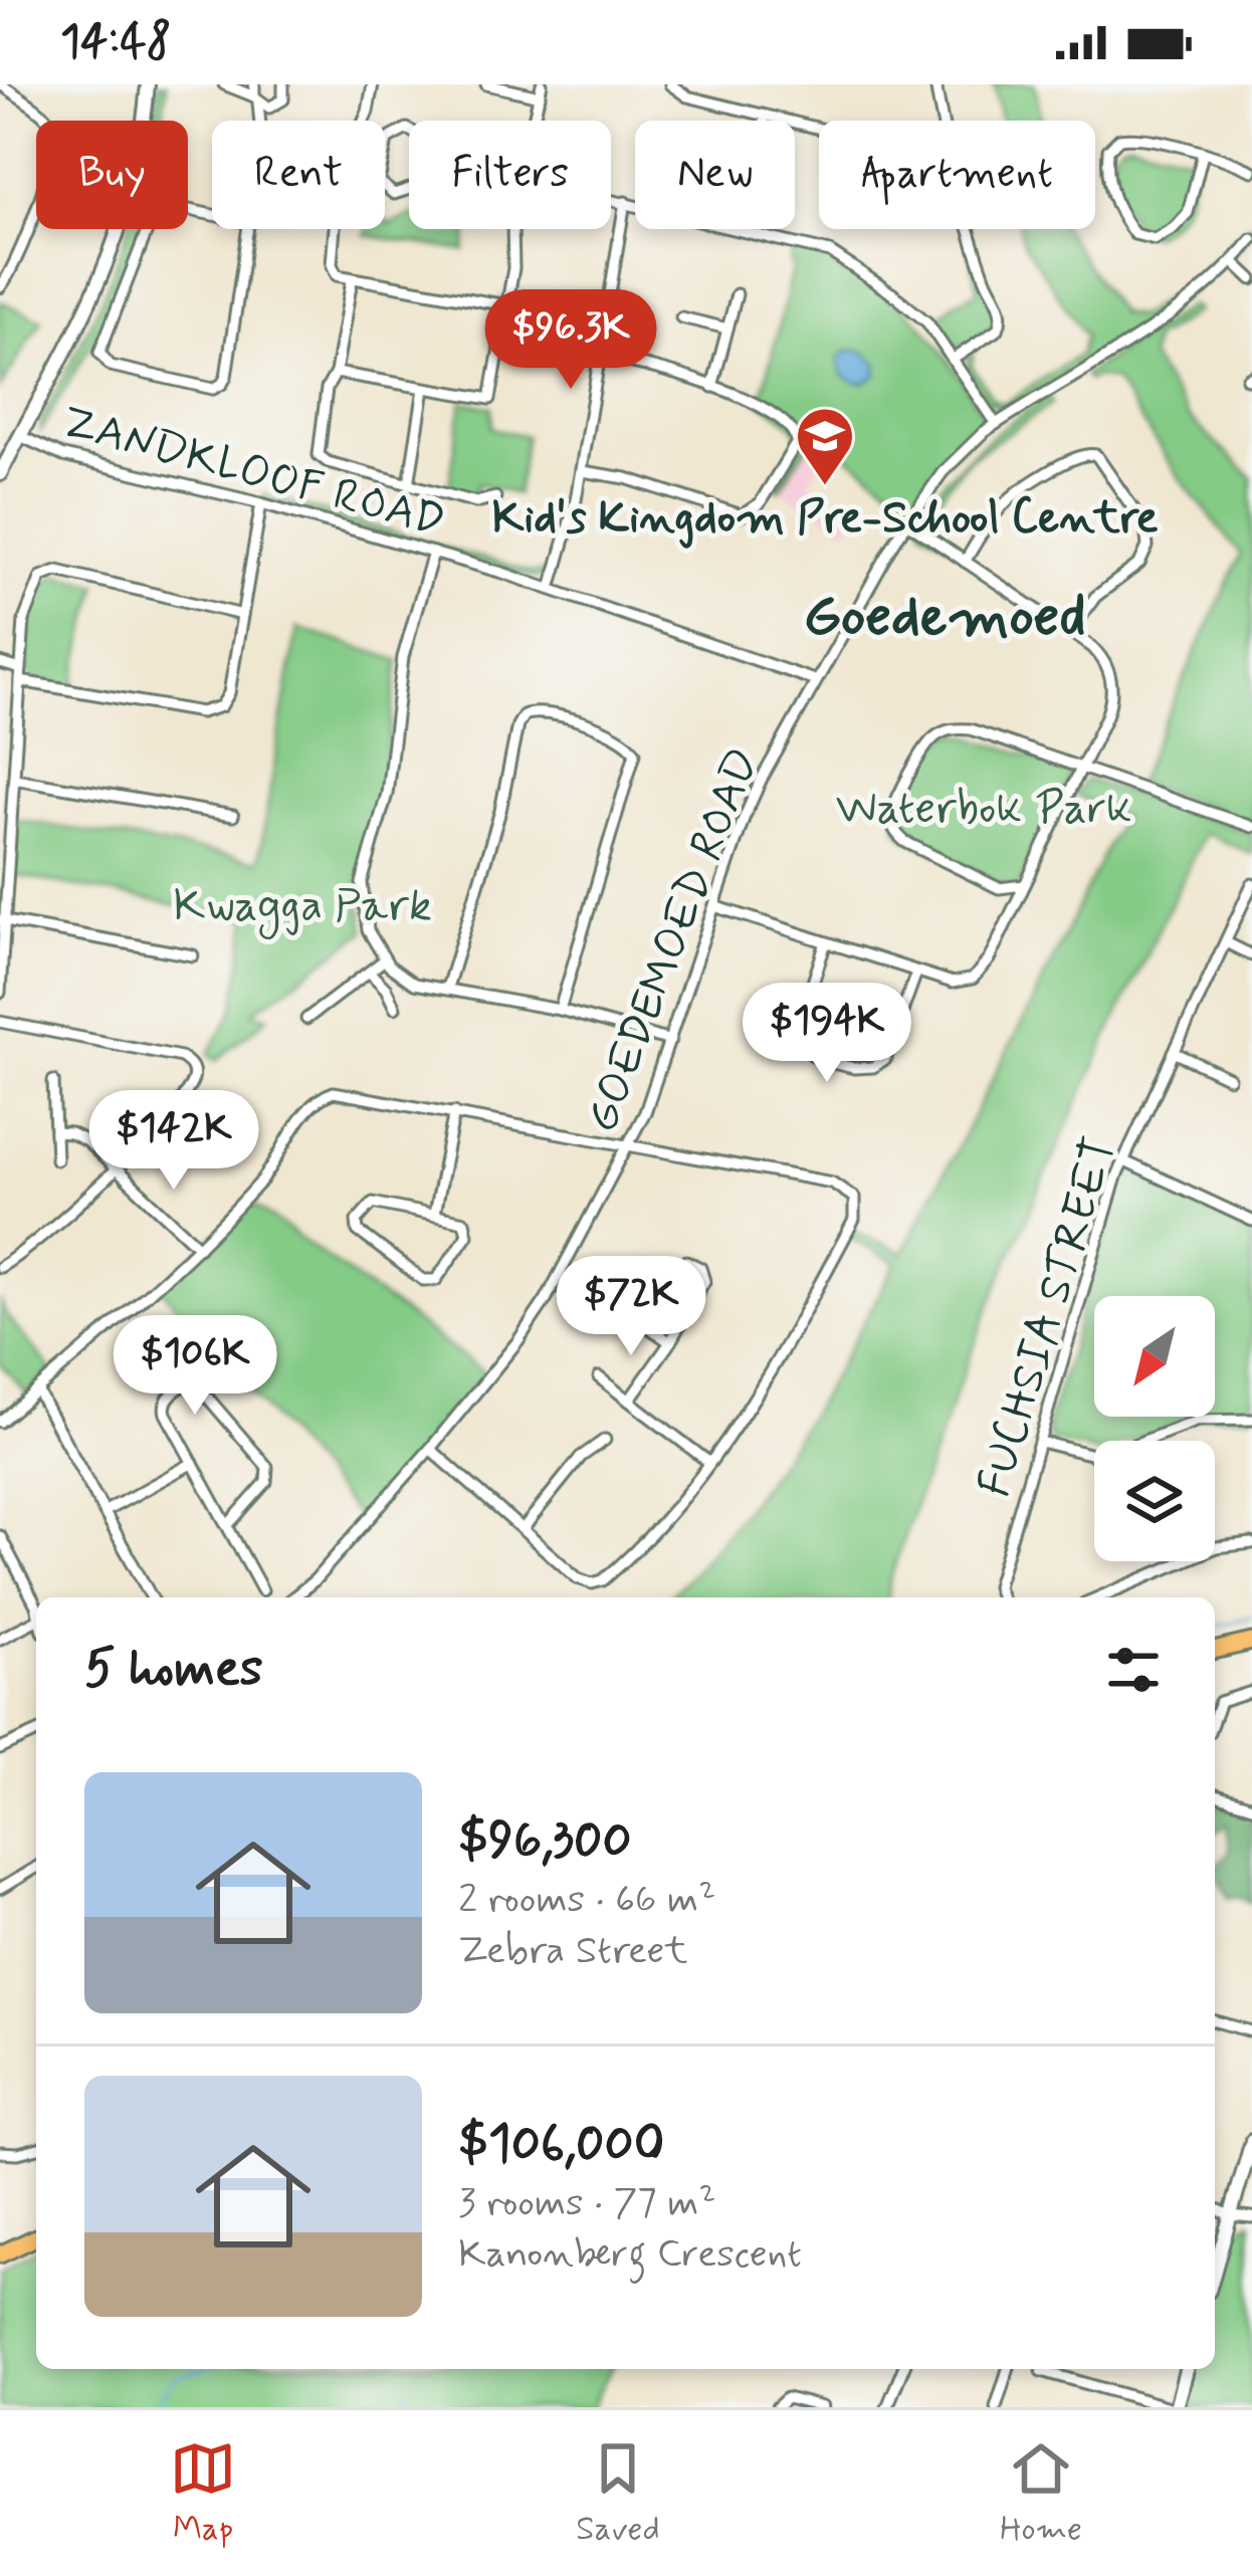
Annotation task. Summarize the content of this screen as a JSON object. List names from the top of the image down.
{
  "streets": {
    "street": ["ZANDKLOOF ROAD", "GOEDEMOED ROAD", "FUCHSIA STREET"]
  },
  "crossings": [
    ["ZANDKLOOF ROAD", "GOEDEMOED ROAD"]
  ],
  "districts": ["Goedemoed"],
  "parks": ["Waterbok Park", "Kwagga Park"],
  "places": {
    "school or university": ["Kid's Kingdom Pre-School Centre"]
  },
  "north": "bottom left",
  "page": {
    "status": "14:48",
    "chip": [
      "Buy",
      "Rent",
      "Filters",
      "New",
      "Apartment"
    ],
    "price": [
      "$96.3K",
      "$194K",
      "$142K",
      "$72K",
      "$106K"
    ],
    "heading": "5 homes",
    "list": [
      {
        "name": "$96,300",
        "note": "2 rooms · 66 m² · Zebra Street"
      },
      {
        "name": "$106,000",
        "note": "3 rooms · 77 m² · Kanonberg Crescent"
      }
    ],
    "tabs": ["Map", "Saved", "Home"]
  }
}
